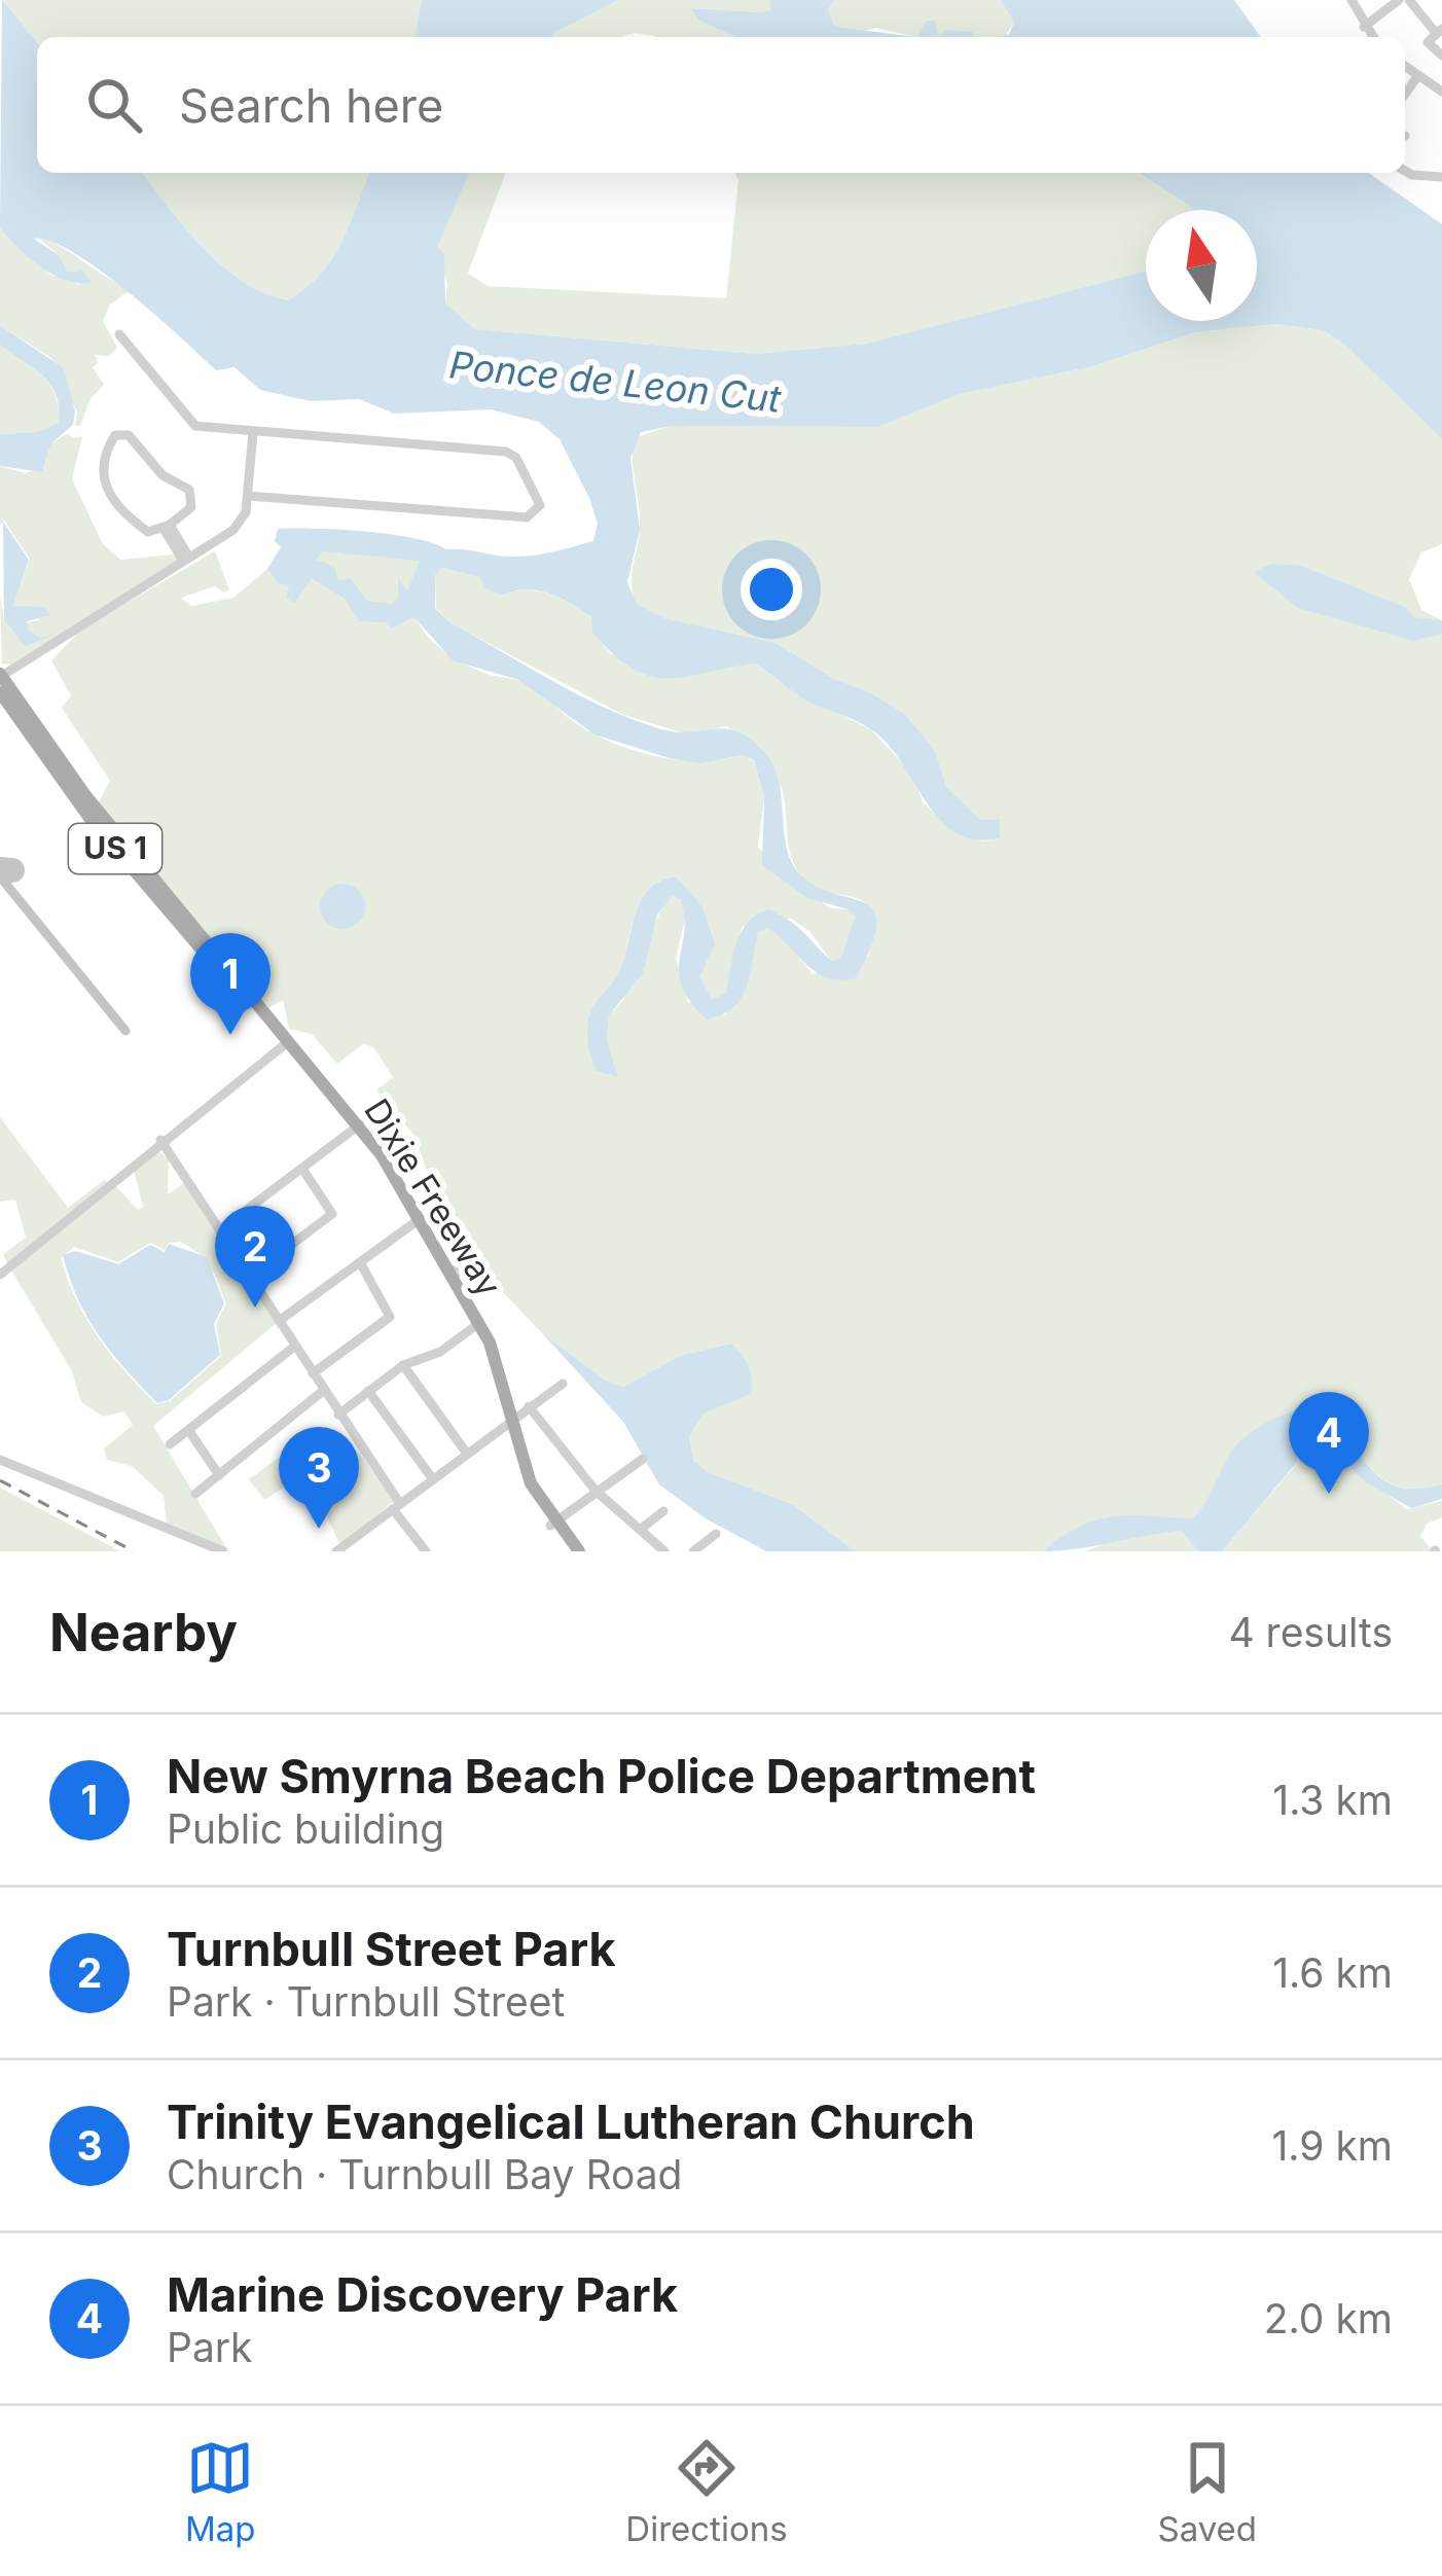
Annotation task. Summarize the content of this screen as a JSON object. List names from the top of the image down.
{
  "streets": {
    "main road": ["US 1", "Dixie Freeway"]
  },
  "crossings": [
    ["US 1", "Dixie Freeway"]
  ],
  "water": ["Ponce de Leon Cut"],
  "north": "top",
  "page": {
    "search": "Search here",
    "pins": [
      "1",
      "2",
      "4",
      "3"
    ],
    "heading": ["Nearby", "4 results"],
    "list": [
      {
        "mark": "1",
        "name": "New Smyrna Beach Police Department",
        "note": "Public building",
        "value": "1.3 km"
      },
      {
        "mark": "2",
        "name": "Turnbull Street Park",
        "note": "Park · Turnbull Street",
        "value": "1.6 km"
      },
      {
        "mark": "3",
        "name": "Trinity Evangelical Lutheran Church",
        "note": "Church · Turnbull Bay Road",
        "value": "1.9 km"
      },
      {
        "mark": "4",
        "name": "Marine Discovery Park",
        "note": "Park",
        "value": "2.0 km"
      }
    ],
    "nav": ["Map", "Directions", "Saved"]
  }
}
